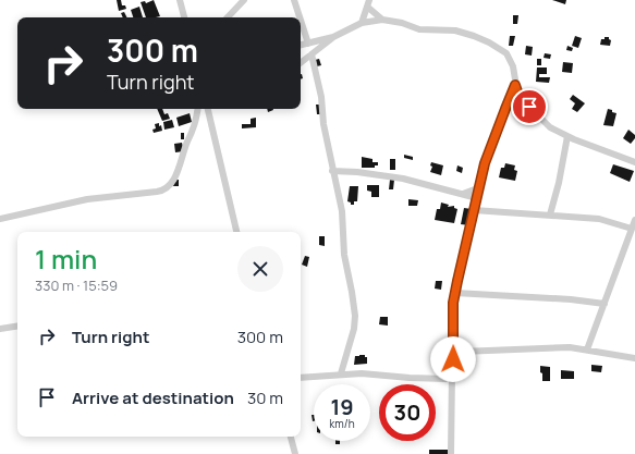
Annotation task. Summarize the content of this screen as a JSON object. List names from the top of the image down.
{
  "page": {
    "turn": ["300 m", "Turn right"],
    "heading": ["1 min", "330 m · 15:59"],
    "list": [
      {
        "name": "Turn right",
        "value": "300 m"
      },
      {
        "name": "Arrive at destination",
        "value": "30 m"
      }
    ],
    "speed": "19 km/h",
    "limit": "30"
  }
}
